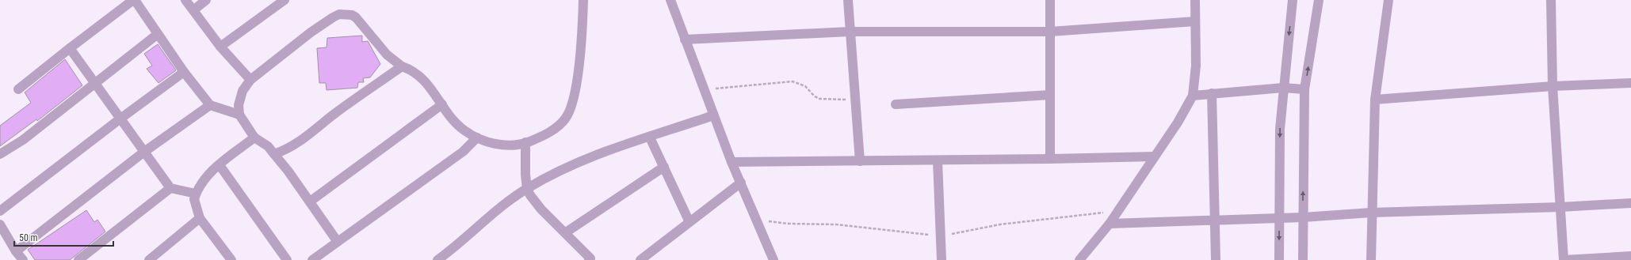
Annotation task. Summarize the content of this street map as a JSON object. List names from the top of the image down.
{
  "scale_bar": "50 m"
}
